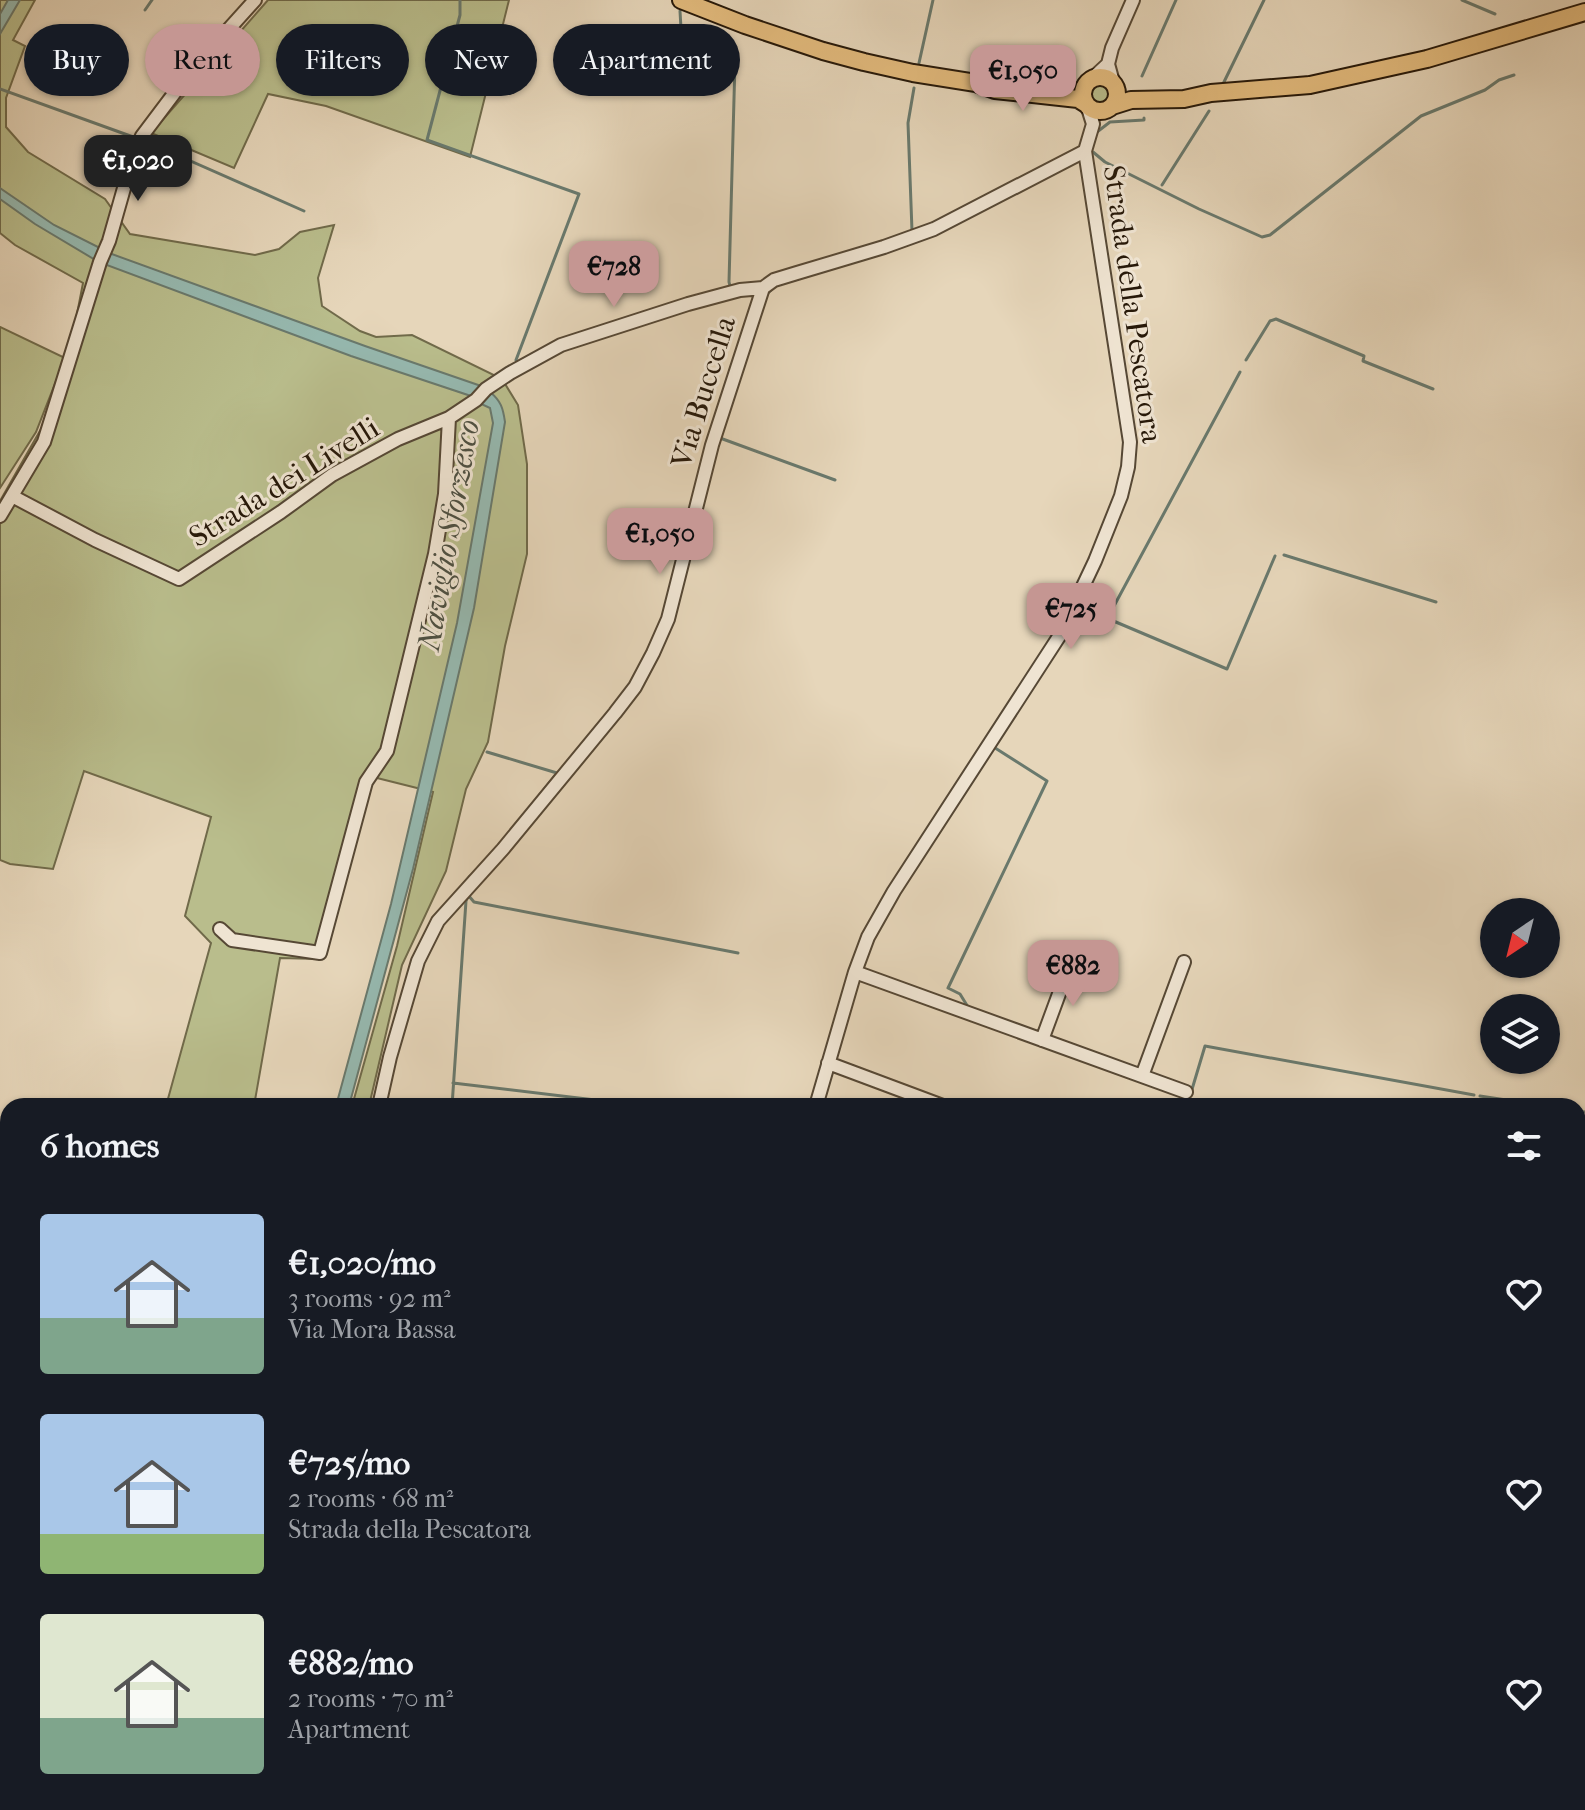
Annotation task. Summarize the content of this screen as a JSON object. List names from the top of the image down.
{
  "streets": {
    "street": ["Strada della Pescatora", "Via Buccella", "Strada dei Livelli"]
  },
  "crossings": [
    ["Strada della Pescatora", "Via Buccella"],
    ["Via Buccella", "Strada dei Livelli"]
  ],
  "water": ["Naviglio Sforzesco"],
  "north": "bottom left",
  "page": {
    "chip": [
      "Buy",
      "Rent",
      "Filters",
      "New",
      "Apartment"
    ],
    "price": [
      "€1,050",
      "€1,020",
      "€728",
      "€1,050",
      "€725",
      "€882"
    ],
    "heading": "6 homes",
    "list": [
      {
        "name": "€1,020/mo",
        "note": "3 rooms · 92 m² · Via Mora Bassa"
      },
      {
        "name": "€725/mo",
        "note": "2 rooms · 68 m² · Strada della Pescatora"
      },
      {
        "name": "€882/mo",
        "note": "2 rooms · 70 m² · Apartment"
      }
    ]
  }
}
